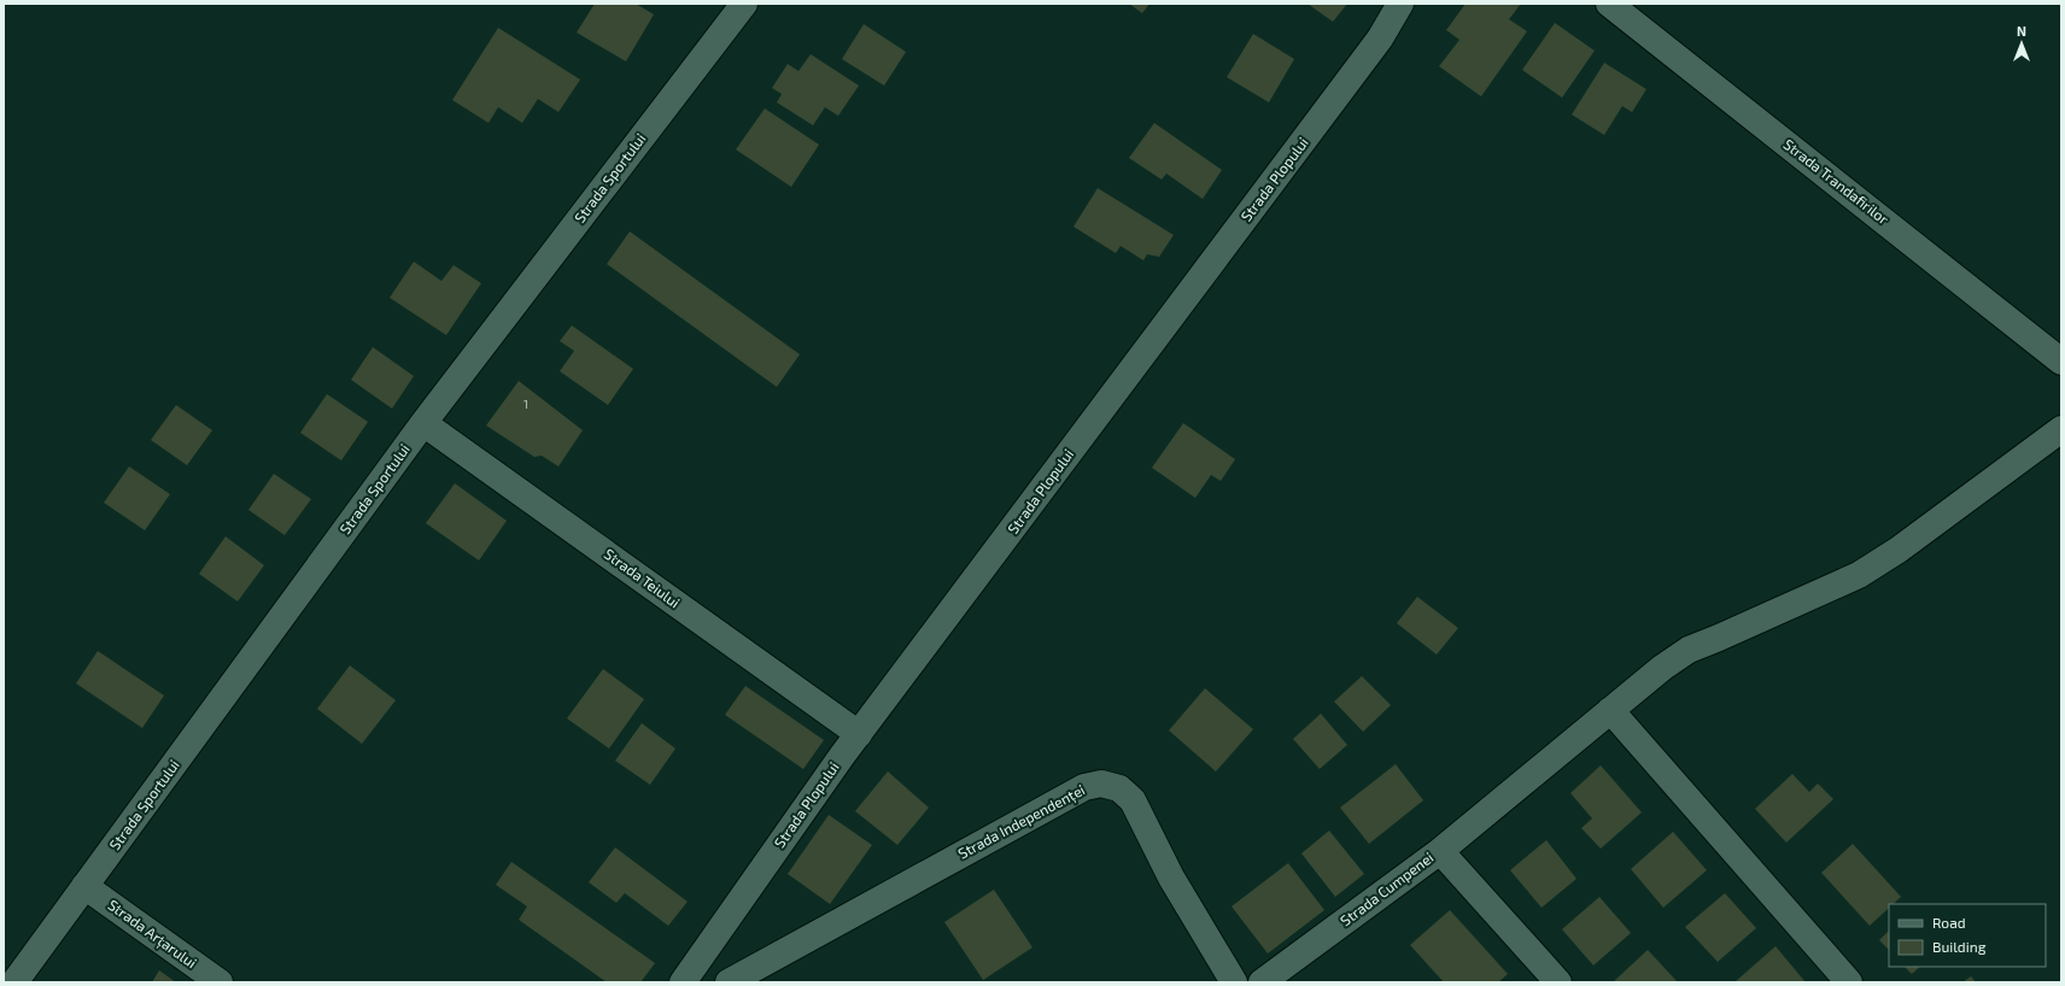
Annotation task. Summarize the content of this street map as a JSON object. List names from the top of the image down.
{
  "streets": {
    "street": [
      "Strada Sportului",
      "Strada Plopului",
      "Strada Trandafirilor",
      "Strada Teiului",
      "Strada Independenței",
      "Strada Cumpenei",
      "Strada Arțarului"
    ]
  },
  "crossings": [
    ["Strada Sportului", "Strada Teiului"],
    ["Strada Sportului", "Strada Arțarului"],
    ["Strada Plopului", "Strada Teiului"]
  ],
  "house_numbers": ["1"],
  "legend": ["Road", "Building"],
  "north": "top"
}
